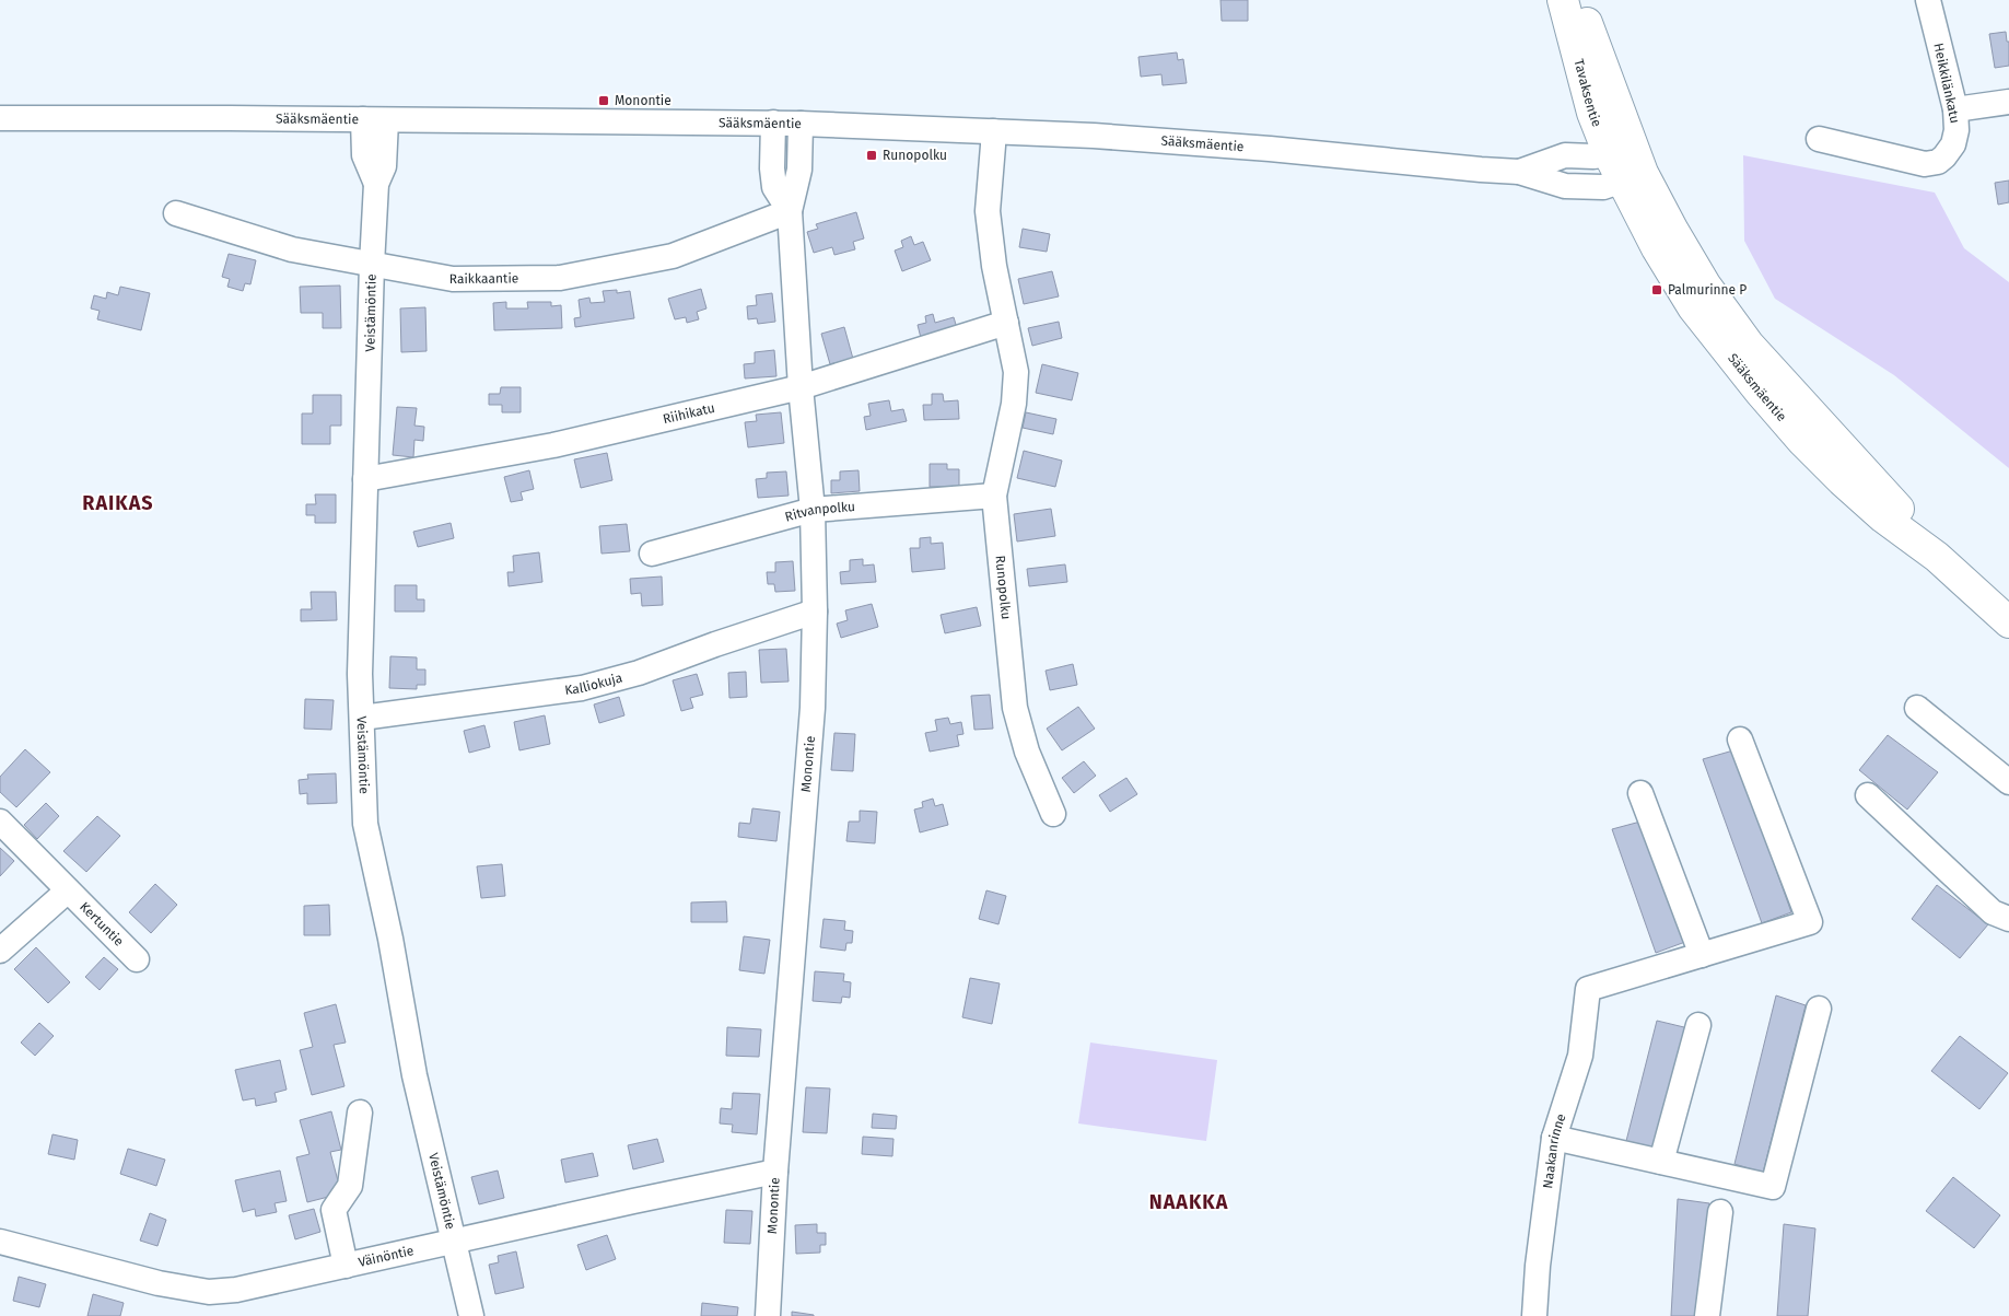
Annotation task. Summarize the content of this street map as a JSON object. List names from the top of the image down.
{
  "streets": {
    "main road": ["Tavaksentie", "Sääksmäentie"],
    "street": [
      "Heikkilänkatu",
      "Raikkaantie",
      "Veistämöntie",
      "Riihikatu",
      "Ritvanpolku",
      "Runopolku",
      "Kalliokuja",
      "Monontie",
      "Kertuntie",
      "Naakanrinne",
      "Väinöntie"
    ]
  },
  "crossings": [
    ["Tavaksentie", "Sääksmäentie"],
    ["Sääksmäentie", "Veistämöntie"],
    ["Sääksmäentie", "Runopolku"],
    ["Sääksmäentie", "Monontie"],
    ["Raikkaantie", "Veistämöntie"],
    ["Raikkaantie", "Monontie"],
    ["Veistämöntie", "Riihikatu"],
    ["Veistämöntie", "Kalliokuja"],
    ["Veistämöntie", "Väinöntie"],
    ["Riihikatu", "Runopolku"],
    ["Riihikatu", "Monontie"],
    ["Ritvanpolku", "Runopolku"],
    ["Ritvanpolku", "Monontie"],
    ["Kalliokuja", "Monontie"],
    ["Monontie", "Väinöntie"]
  ],
  "districts": ["RAIKAS", "NAAKKA"],
  "places": {
    "transit": ["Monontie", "Runopolku", "Palmurinne P"]
  }
}
